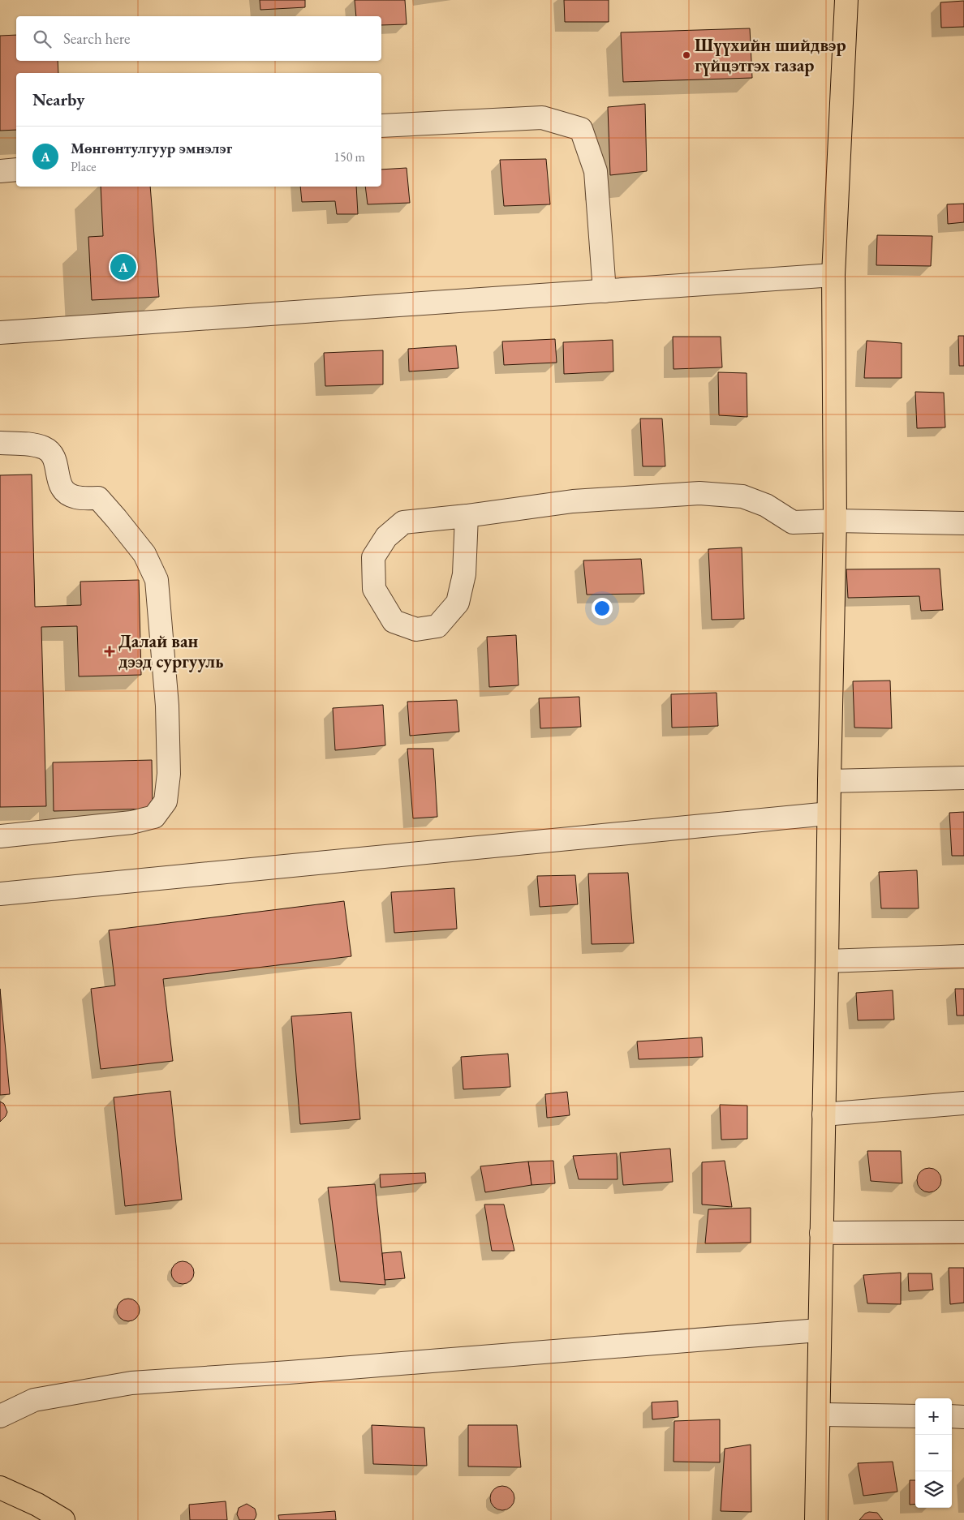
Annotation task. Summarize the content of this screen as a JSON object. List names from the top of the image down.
{
  "places": {
    "other": ["Шүүхийн шийдвэр гүйцэтгэх газар"],
    "health": ["Далай ван дээд сургууль"]
  },
  "page": {
    "search": "Search here",
    "heading": "Nearby",
    "list": [
      {
        "mark": "A",
        "name": "Мөнгөнтулгуур эмнэлэг",
        "note": "Place",
        "value": "150 m"
      }
    ],
    "pins": "A",
    "map_buttons": ["+", "−"]
  }
}
